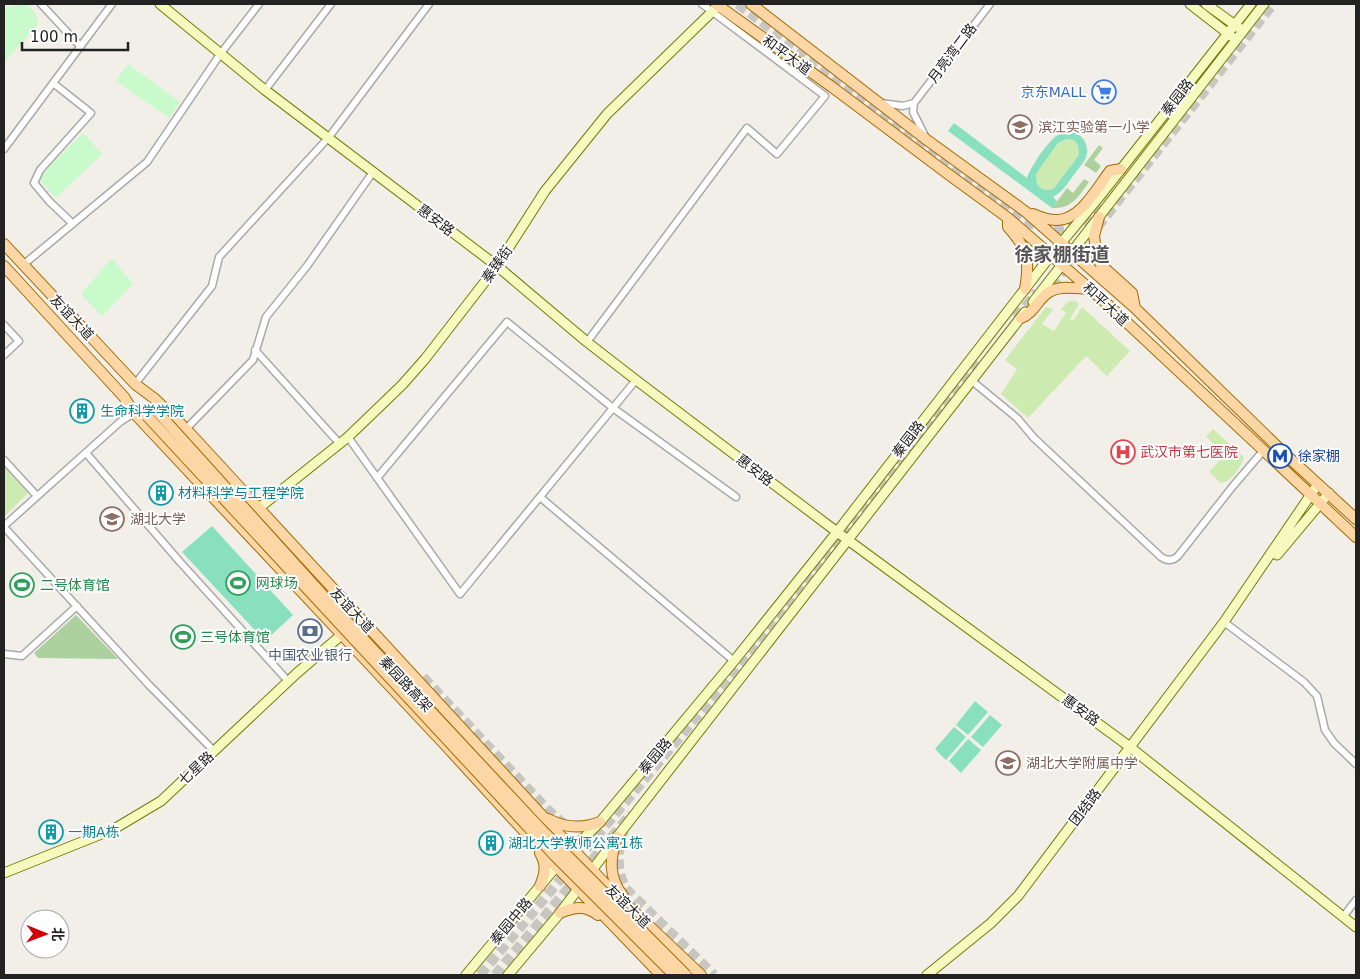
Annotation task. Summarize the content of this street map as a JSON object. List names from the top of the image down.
{
  "streets": {
    "main road": ["和平大道", "友谊大道", "秦园路高架"],
    "street": [
      "月亮湾二路",
      "秦园路",
      "惠安路",
      "秦臻街",
      "七星路",
      "团结路",
      "秦园中路"
    ]
  },
  "crossings": [
    ["和平大道", "秦园路"],
    ["和平大道", "秦臻街"],
    ["和平大道", "团结路"],
    ["秦园路", "惠安路"],
    ["秦园路", "友谊大道"],
    ["秦园路", "秦园中路"],
    ["惠安路", "秦臻街"],
    ["惠安路", "团结路"],
    ["秦臻街", "友谊大道"],
    ["友谊大道", "秦园路高架"],
    ["友谊大道", "七星路"],
    ["友谊大道", "秦园中路"]
  ],
  "districts": ["徐家棚街道"],
  "places": {
    "supermarket": ["京东MALL"],
    "school or university": ["滨江实验第一小学", "湖北大学", "湖北大学附属中学"],
    "building": [
      "生命科学学院",
      "材料科学与工程学院",
      "一期A栋",
      "湖北大学教师公寓1栋"
    ],
    "hospital": ["武汉市第七医院"],
    "metro station": ["徐家棚"],
    "sports": ["网球场", "二号体育馆", "三号体育馆"],
    "bank": ["中国农业银行"]
  },
  "scale_bar": "100 m",
  "north": "right"
}
